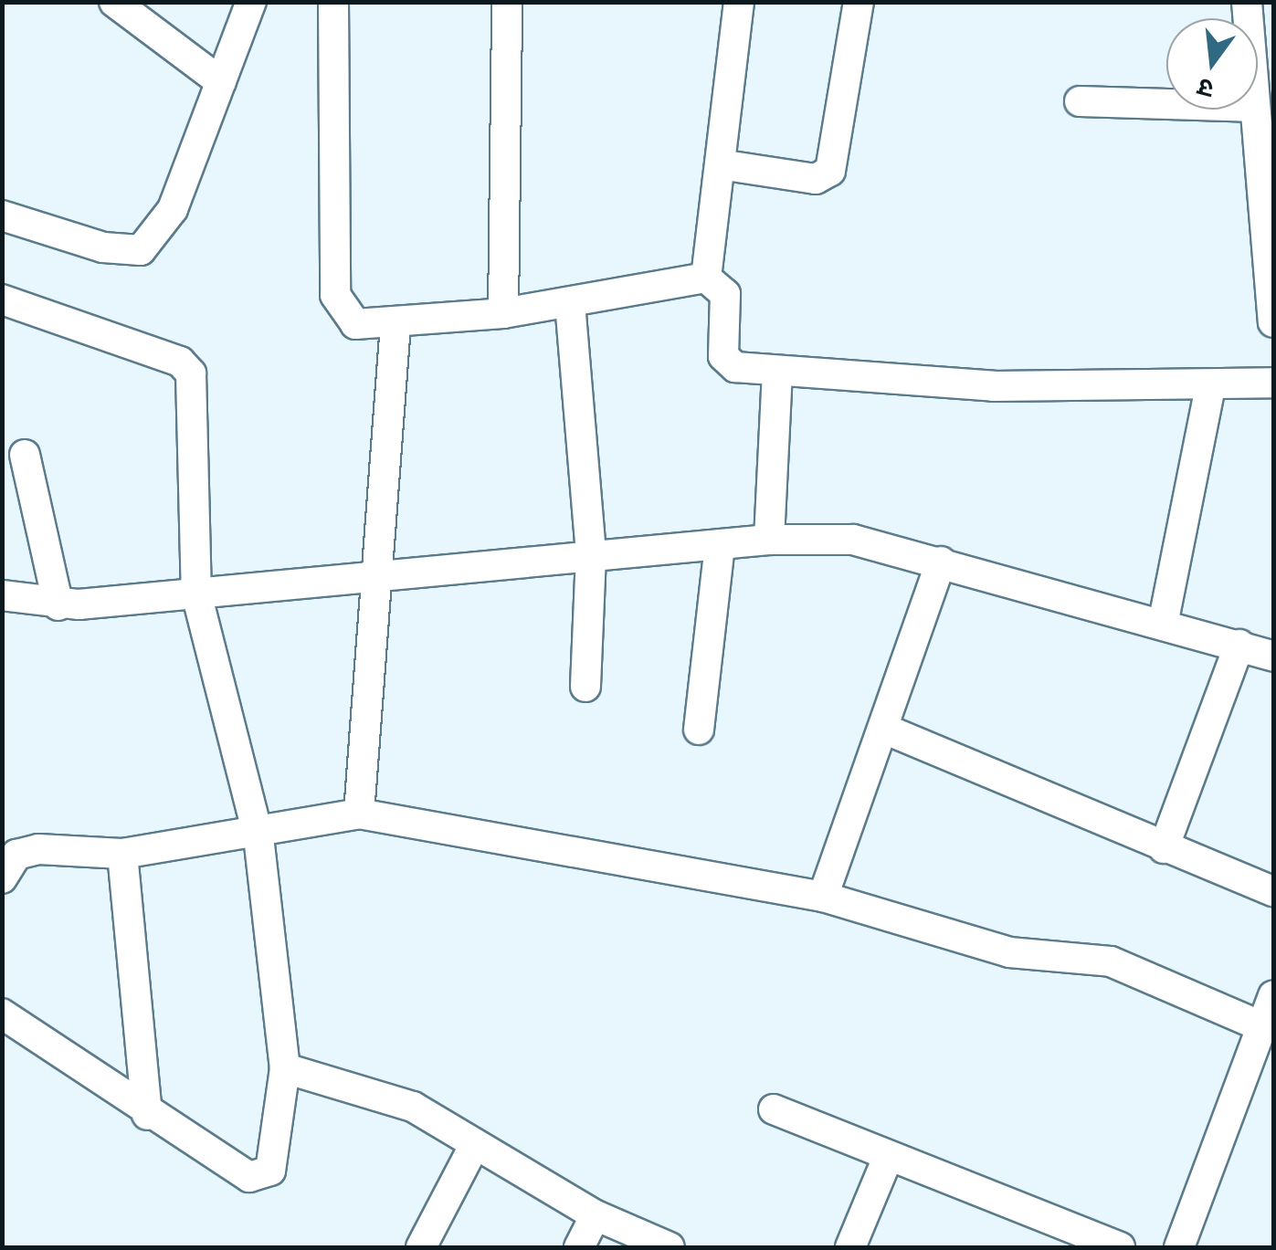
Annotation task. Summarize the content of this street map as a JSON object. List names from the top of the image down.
{
  "north": "bottom"
}
